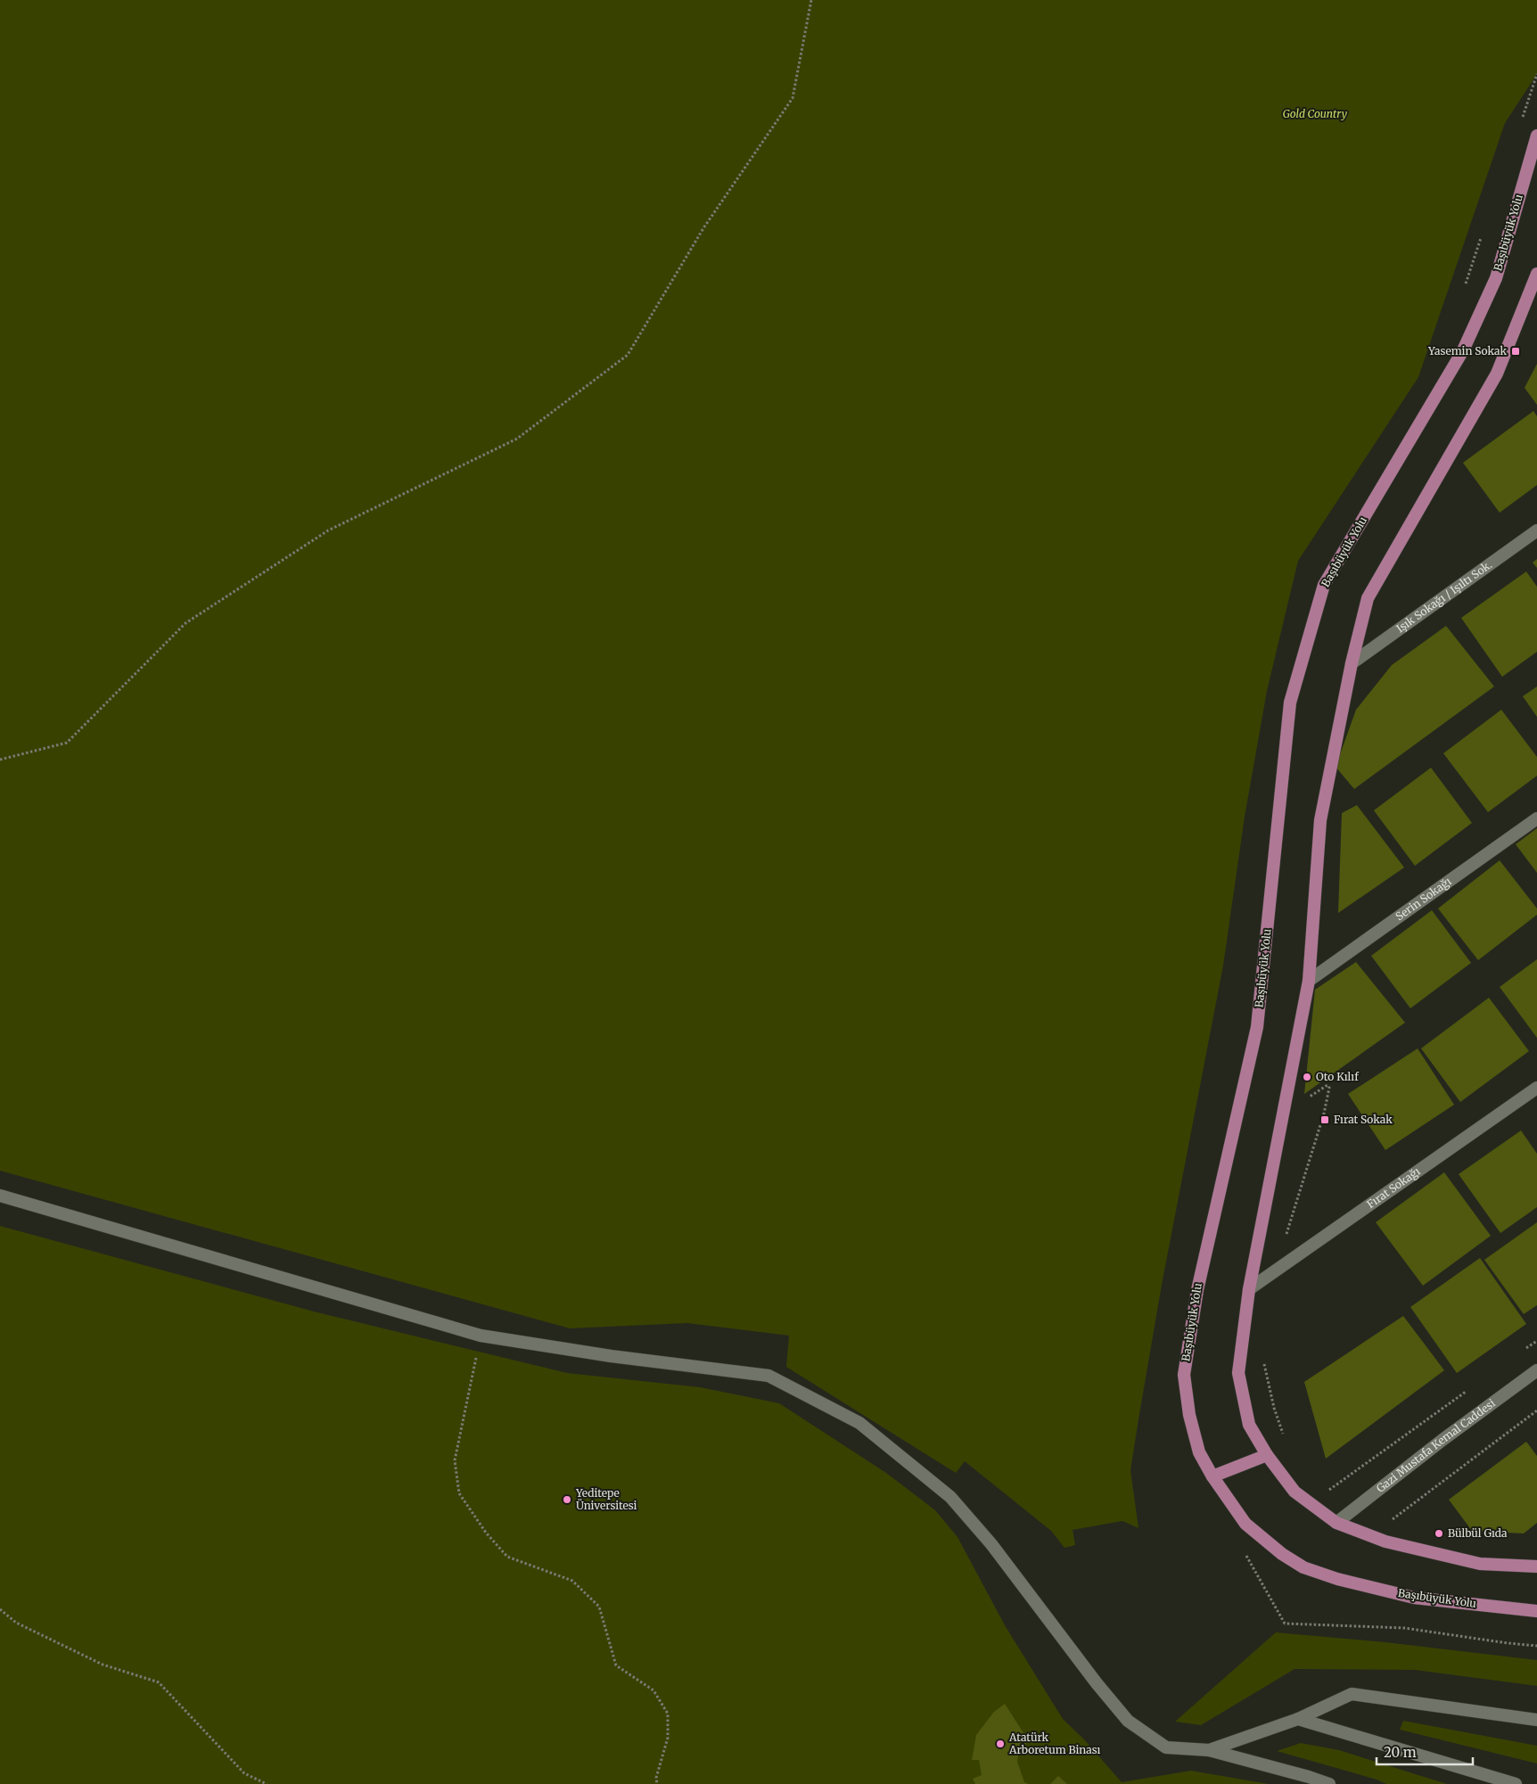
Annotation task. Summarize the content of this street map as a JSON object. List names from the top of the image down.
{
  "streets": {
    "main road": ["Başıbüyük Yolu"],
    "street": [
      "Işık Sokağı / Işıltı Sok.",
      "Serin Sokağı",
      "Fırat Sokağı",
      "Gazi Mustafa Kemal Caddesi"
    ]
  },
  "parks": ["Gold Country"],
  "places": {
    "transit": ["Yasemin Sokak", "Fırat Sokak"],
    "other": [
      "Oto Kılıf",
      "Yeditepe Üniversitesi",
      "Bülbül Gıda",
      "Atatürk Arboretum Binası"
    ]
  },
  "scale_bar": "20 m"
}
